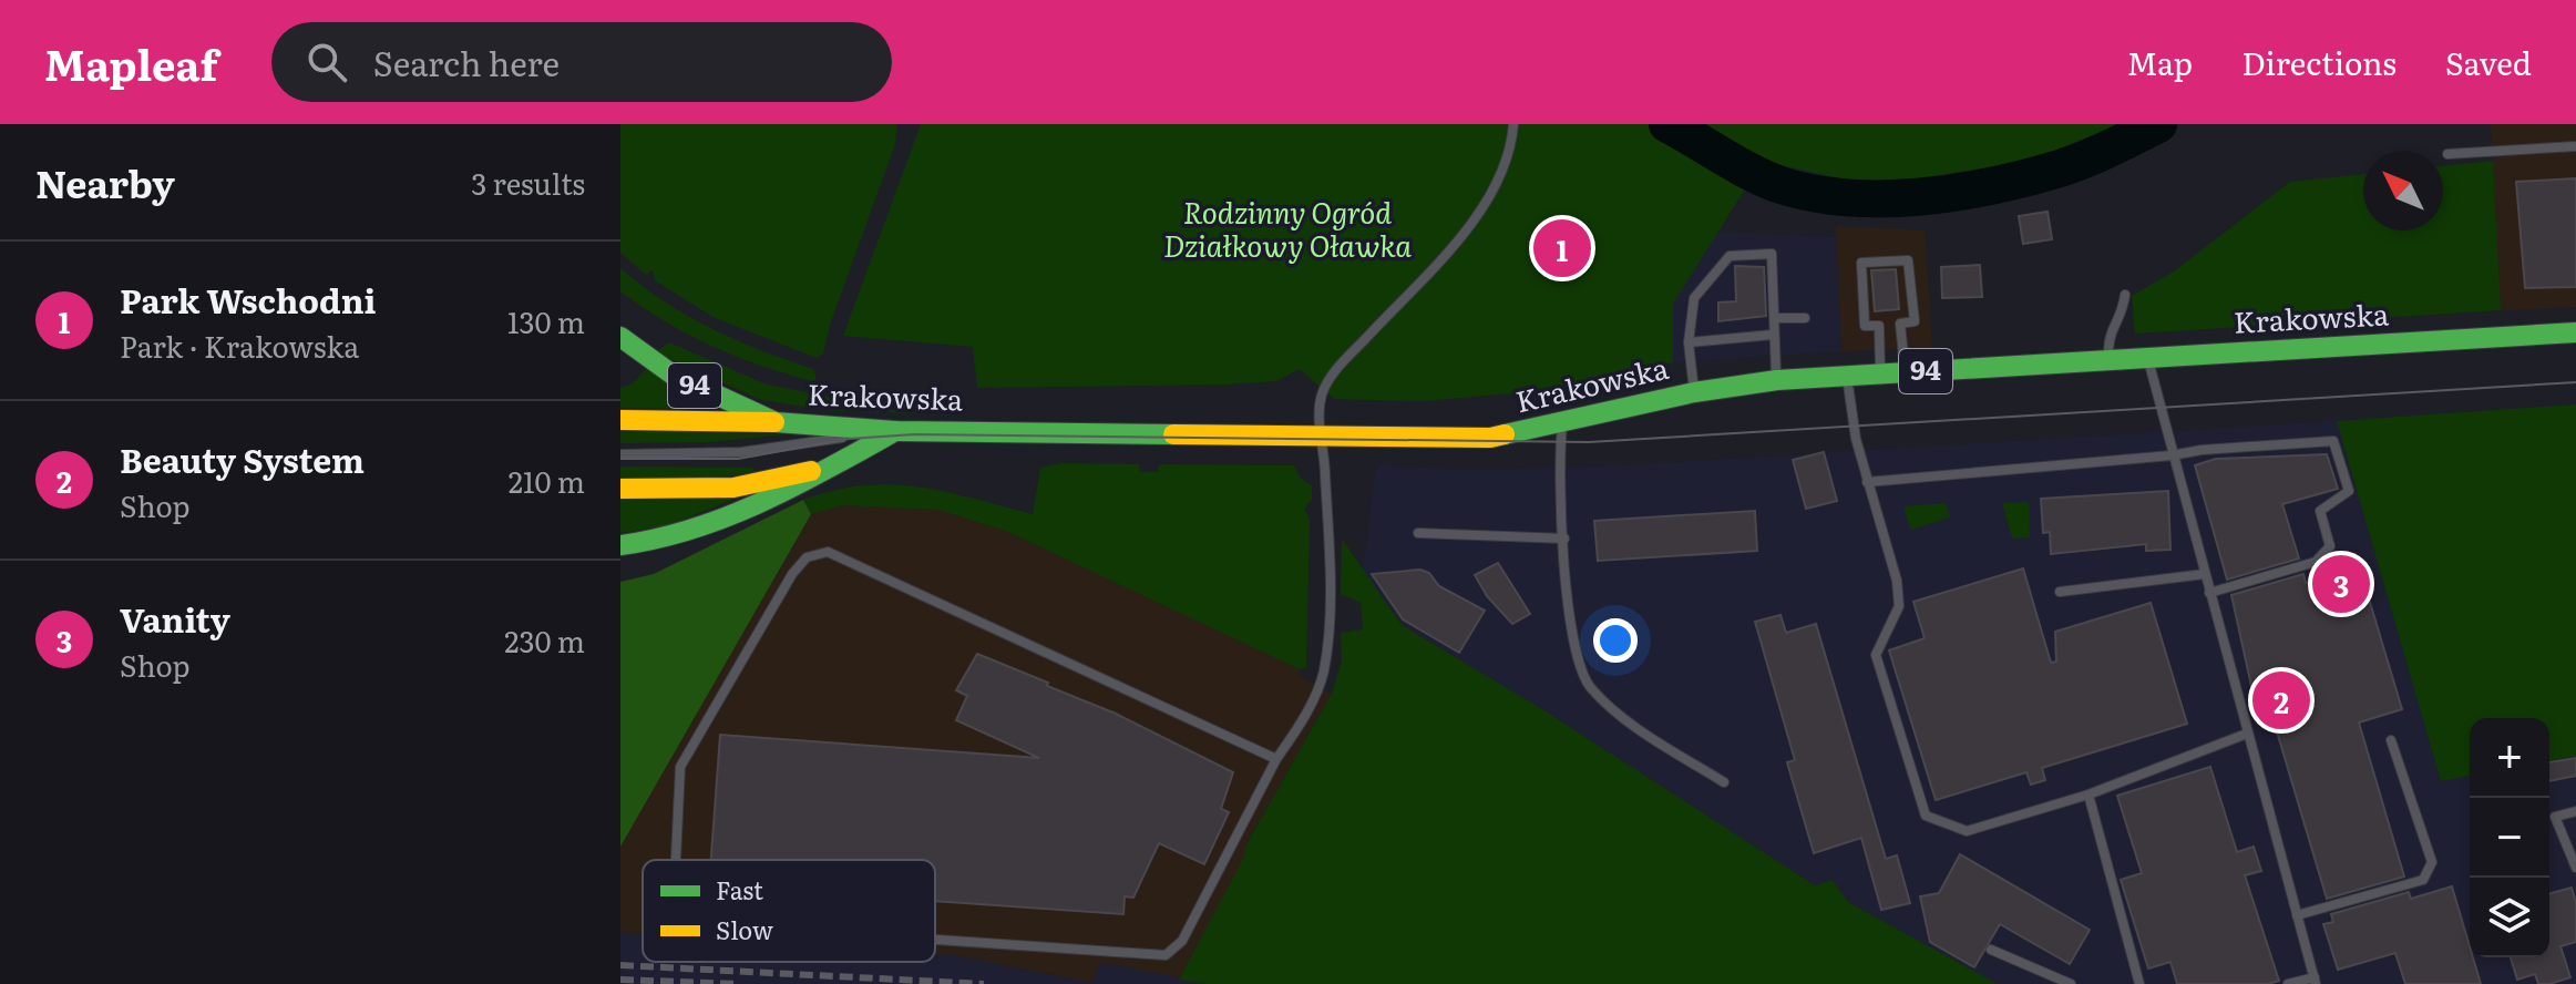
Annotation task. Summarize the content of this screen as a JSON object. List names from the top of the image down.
{
  "streets": {
    "main road": ["Krakowska", "94"]
  },
  "crossings": [
    ["Krakowska", "94"]
  ],
  "parks": ["Rodzinny Ogród Działkowy Oławka"],
  "legend": ["Fast", "Slow"],
  "north": "top left",
  "page": {
    "header": "Mapleaf",
    "search": "Search here",
    "nav": ["Map", "Directions", "Saved"],
    "heading": ["Nearby", "3 results"],
    "pins": ["1", "3", "2"],
    "list": [
      {
        "mark": "1",
        "name": "Park Wschodni",
        "note": "Park · Krakowska",
        "value": "130 m"
      },
      {
        "mark": "2",
        "name": "Beauty System",
        "note": "Shop",
        "value": "210 m"
      },
      {
        "mark": "3",
        "name": "Vanity",
        "note": "Shop",
        "value": "230 m"
      }
    ],
    "map_buttons": ["+", "−"]
  }
}
